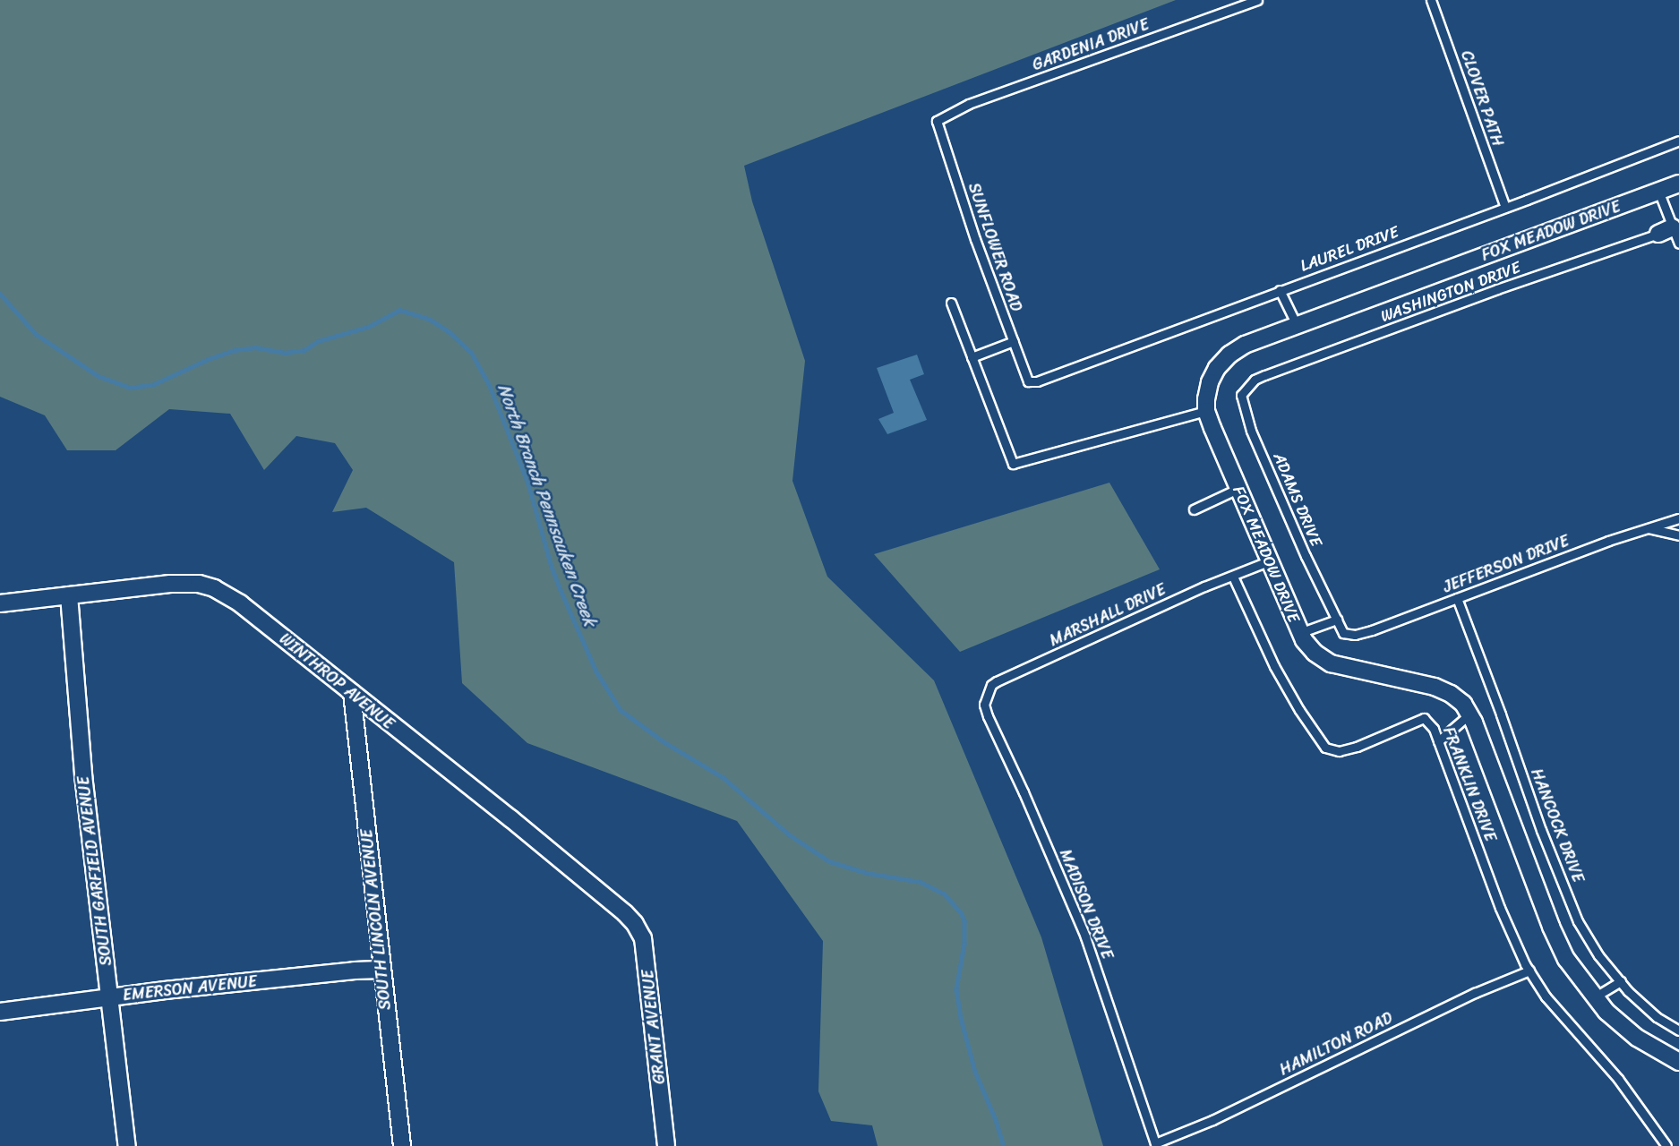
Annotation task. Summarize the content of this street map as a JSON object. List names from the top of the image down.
{
  "streets": {
    "street": [
      "FOX MEADOW DRIVE",
      "WINTHROP AVENUE",
      "SOUTH GARFIELD AVENUE",
      "SOUTH LINCOLN AVENUE",
      "EMERSON AVENUE",
      "GRANT AVENUE"
    ],
    "lane": [
      "GARDENIA DRIVE",
      "CLOVER PATH",
      "SUNFLOWER ROAD",
      "LAUREL DRIVE",
      "WASHINGTON DRIVE",
      "ADAMS DRIVE",
      "JEFFERSON DRIVE",
      "MARSHALL DRIVE",
      "FRANKLIN DRIVE",
      "HANCOCK DRIVE",
      "MADISON DRIVE",
      "HAMILTON ROAD"
    ]
  },
  "crossings": [
    ["GARDENIA DRIVE", "SUNFLOWER ROAD"],
    ["CLOVER PATH", "LAUREL DRIVE"],
    ["SUNFLOWER ROAD", "LAUREL DRIVE"],
    ["WASHINGTON DRIVE", "ADAMS DRIVE"],
    ["ADAMS DRIVE", "JEFFERSON DRIVE"],
    ["JEFFERSON DRIVE", "HANCOCK DRIVE"],
    ["MARSHALL DRIVE", "FRANKLIN DRIVE"],
    ["MARSHALL DRIVE", "MADISON DRIVE"],
    ["WINTHROP AVENUE", "SOUTH GARFIELD AVENUE"],
    ["WINTHROP AVENUE", "SOUTH LINCOLN AVENUE"],
    ["WINTHROP AVENUE", "GRANT AVENUE"],
    ["FRANKLIN DRIVE", "HAMILTON ROAD"],
    ["SOUTH GARFIELD AVENUE", "EMERSON AVENUE"],
    ["MADISON DRIVE", "HAMILTON ROAD"],
    ["SOUTH LINCOLN AVENUE", "EMERSON AVENUE"]
  ],
  "water": ["North Branch Pennsauken Creek"]
}
